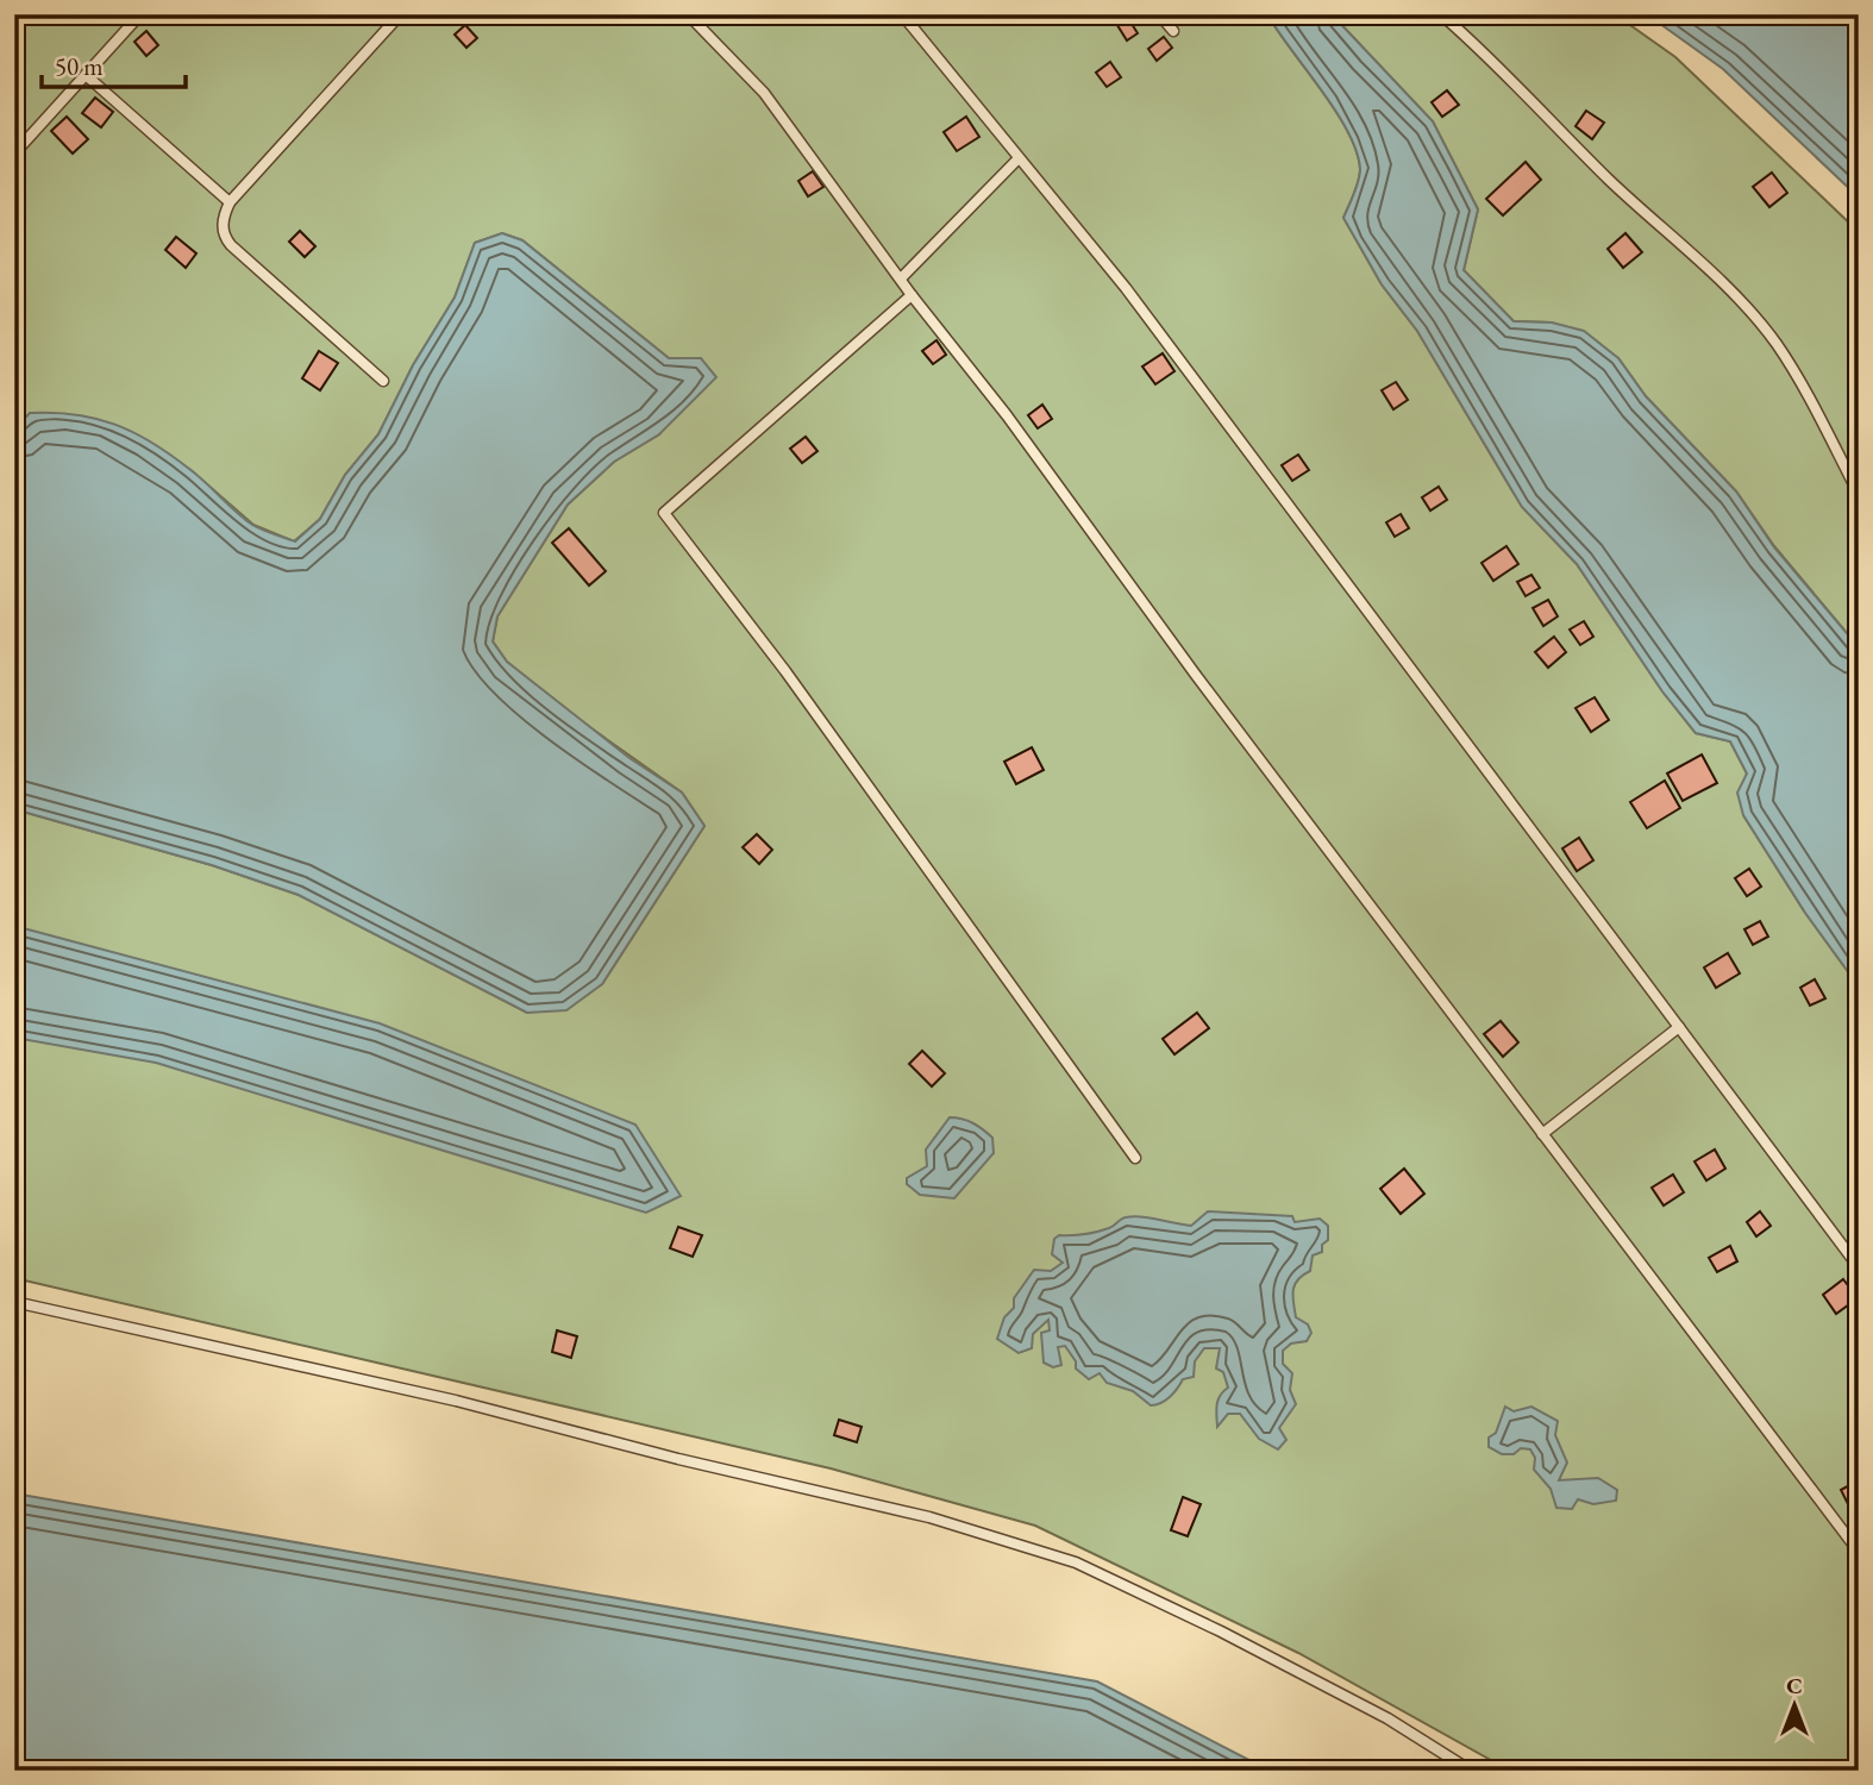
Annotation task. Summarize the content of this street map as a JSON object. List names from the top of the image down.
{
  "scale_bar": "50 m",
  "north": "top"
}
